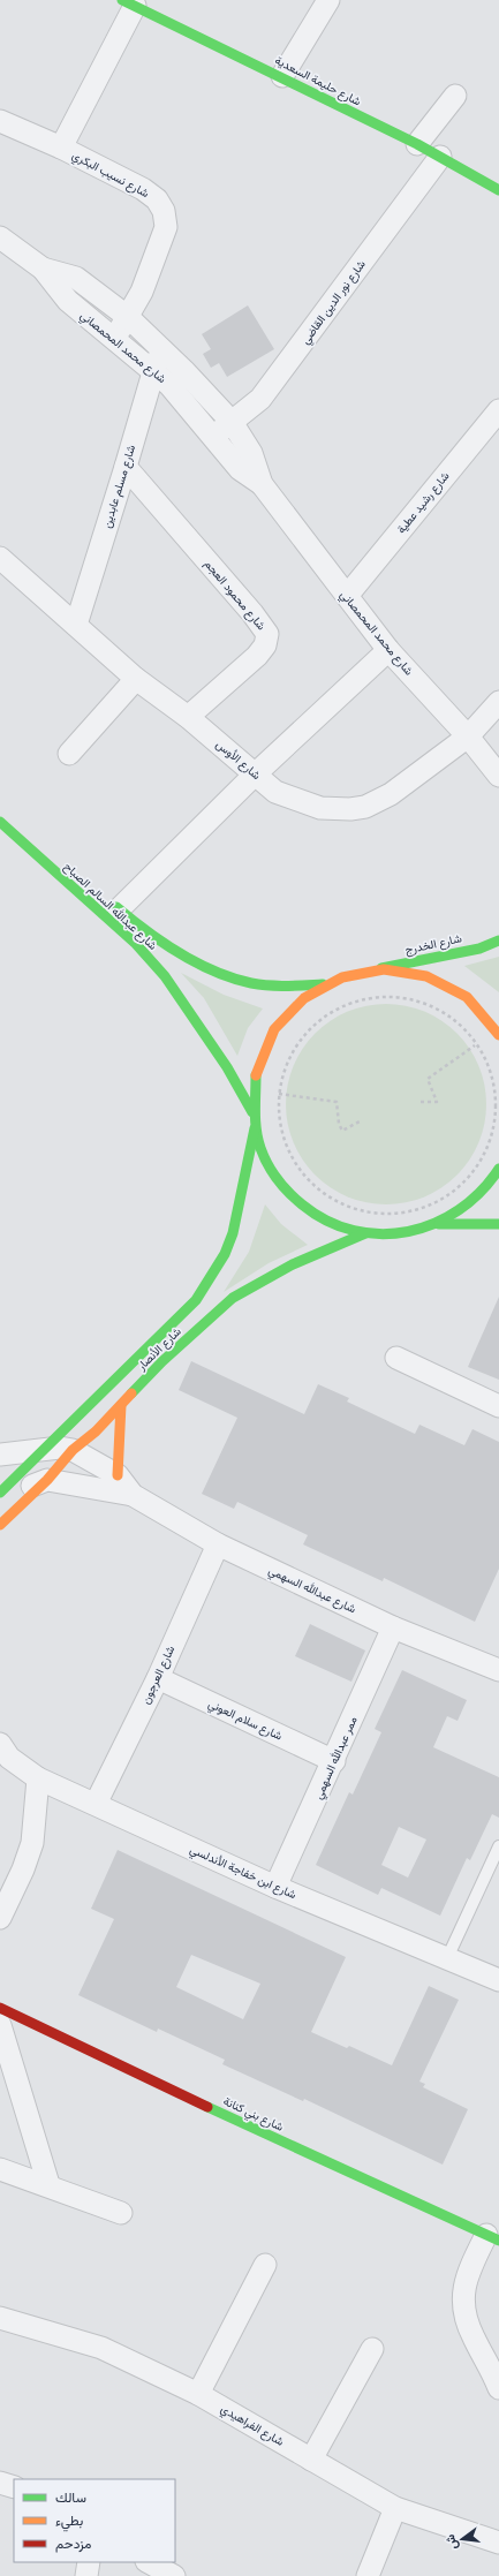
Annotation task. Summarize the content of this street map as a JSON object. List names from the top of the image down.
{
  "streets": {
    "street": [
      "شارع حليمة السعدية",
      "شارع نسيب البكري",
      "شارع نور الدين القاضي",
      "شارع محمد المحمصاني",
      "شارع مسلم عابدين",
      "شارع رشيد عطية",
      "شارع محمود العجم",
      "شارع الأوس",
      "شارع عبدالله السالم الصباح",
      "شارع الخدرج",
      "شارع الأنصار",
      "شارع عبدالله السهمي",
      "شارع العرجون",
      "شارع سلام العوني",
      "ممر عبدالله السهمي",
      "شارع ابن خفاجة الأندلسي",
      "شارع بني كنانة",
      "شارع الفراهيدي"
    ]
  },
  "crossings": [
    ["شارع حليمة السعدية", "شارع نور الدين القاضي"],
    ["شارع نسيب البكري", "شارع محمد المحمصاني"],
    ["شارع نور الدين القاضي", "شارع محمد المحمصاني"],
    ["شارع محمد المحمصاني", "شارع مسلم عابدين"],
    ["شارع محمد المحمصاني", "شارع رشيد عطية"],
    ["شارع محمد المحمصاني", "شارع الأوس"],
    ["شارع مسلم عابدين", "شارع محمود العجم"],
    ["شارع مسلم عابدين", "شارع الأوس"],
    ["شارع محمود العجم", "شارع الأوس"],
    ["شارع الأنصار", "شارع عبدالله السهمي"],
    ["شارع عبدالله السهمي", "شارع العرجون"],
    ["شارع عبدالله السهمي", "ممر عبدالله السهمي"],
    ["شارع العرجون", "شارع سلام العوني"],
    ["شارع العرجون", "شارع ابن خفاجة الأندلسي"],
    ["شارع سلام العوني", "ممر عبدالله السهمي"],
    ["ممر عبدالله السهمي", "شارع ابن خفاجة الأندلسي"]
  ],
  "legend": ["سالك", "بطيء", "مزدحم"],
  "north": "left"
}
